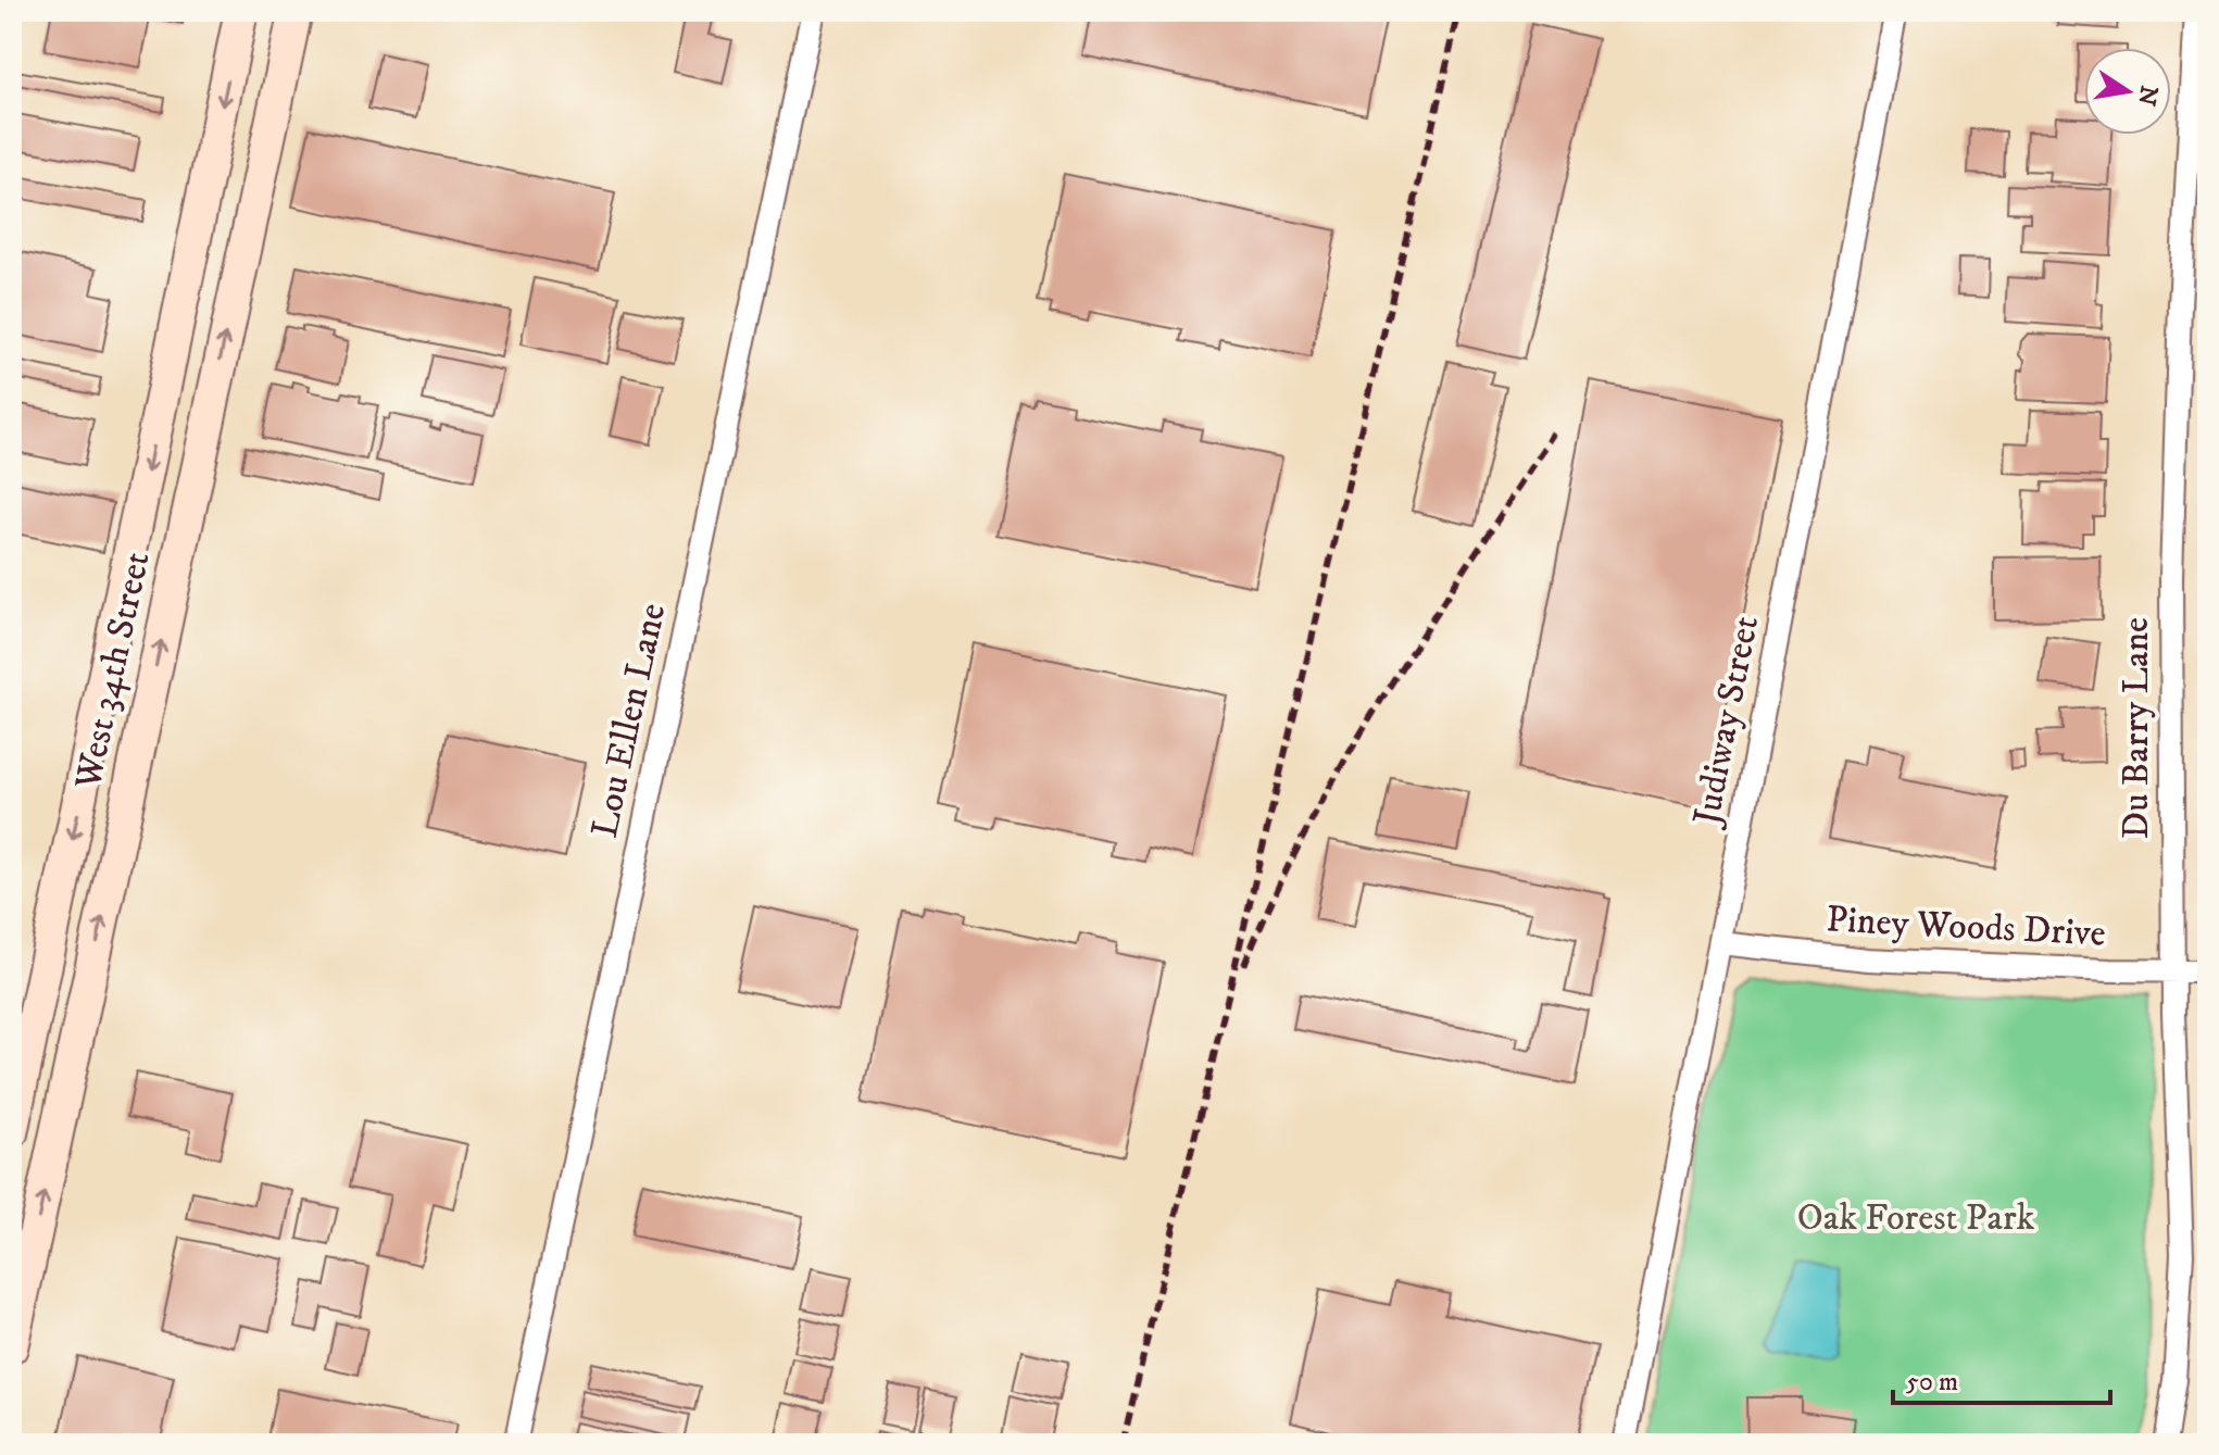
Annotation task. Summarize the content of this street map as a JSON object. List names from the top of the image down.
{
  "streets": {
    "main road": ["West 34th Street"],
    "street": [
      "Lou Ellen Lane",
      "Judiway Street",
      "Du Barry Lane",
      "Piney Woods Drive"
    ]
  },
  "crossings": [
    ["Judiway Street", "Piney Woods Drive"],
    ["Du Barry Lane", "Piney Woods Drive"]
  ],
  "parks": ["Oak Forest Park"],
  "scale_bar": "50 m",
  "north": "right"
}
